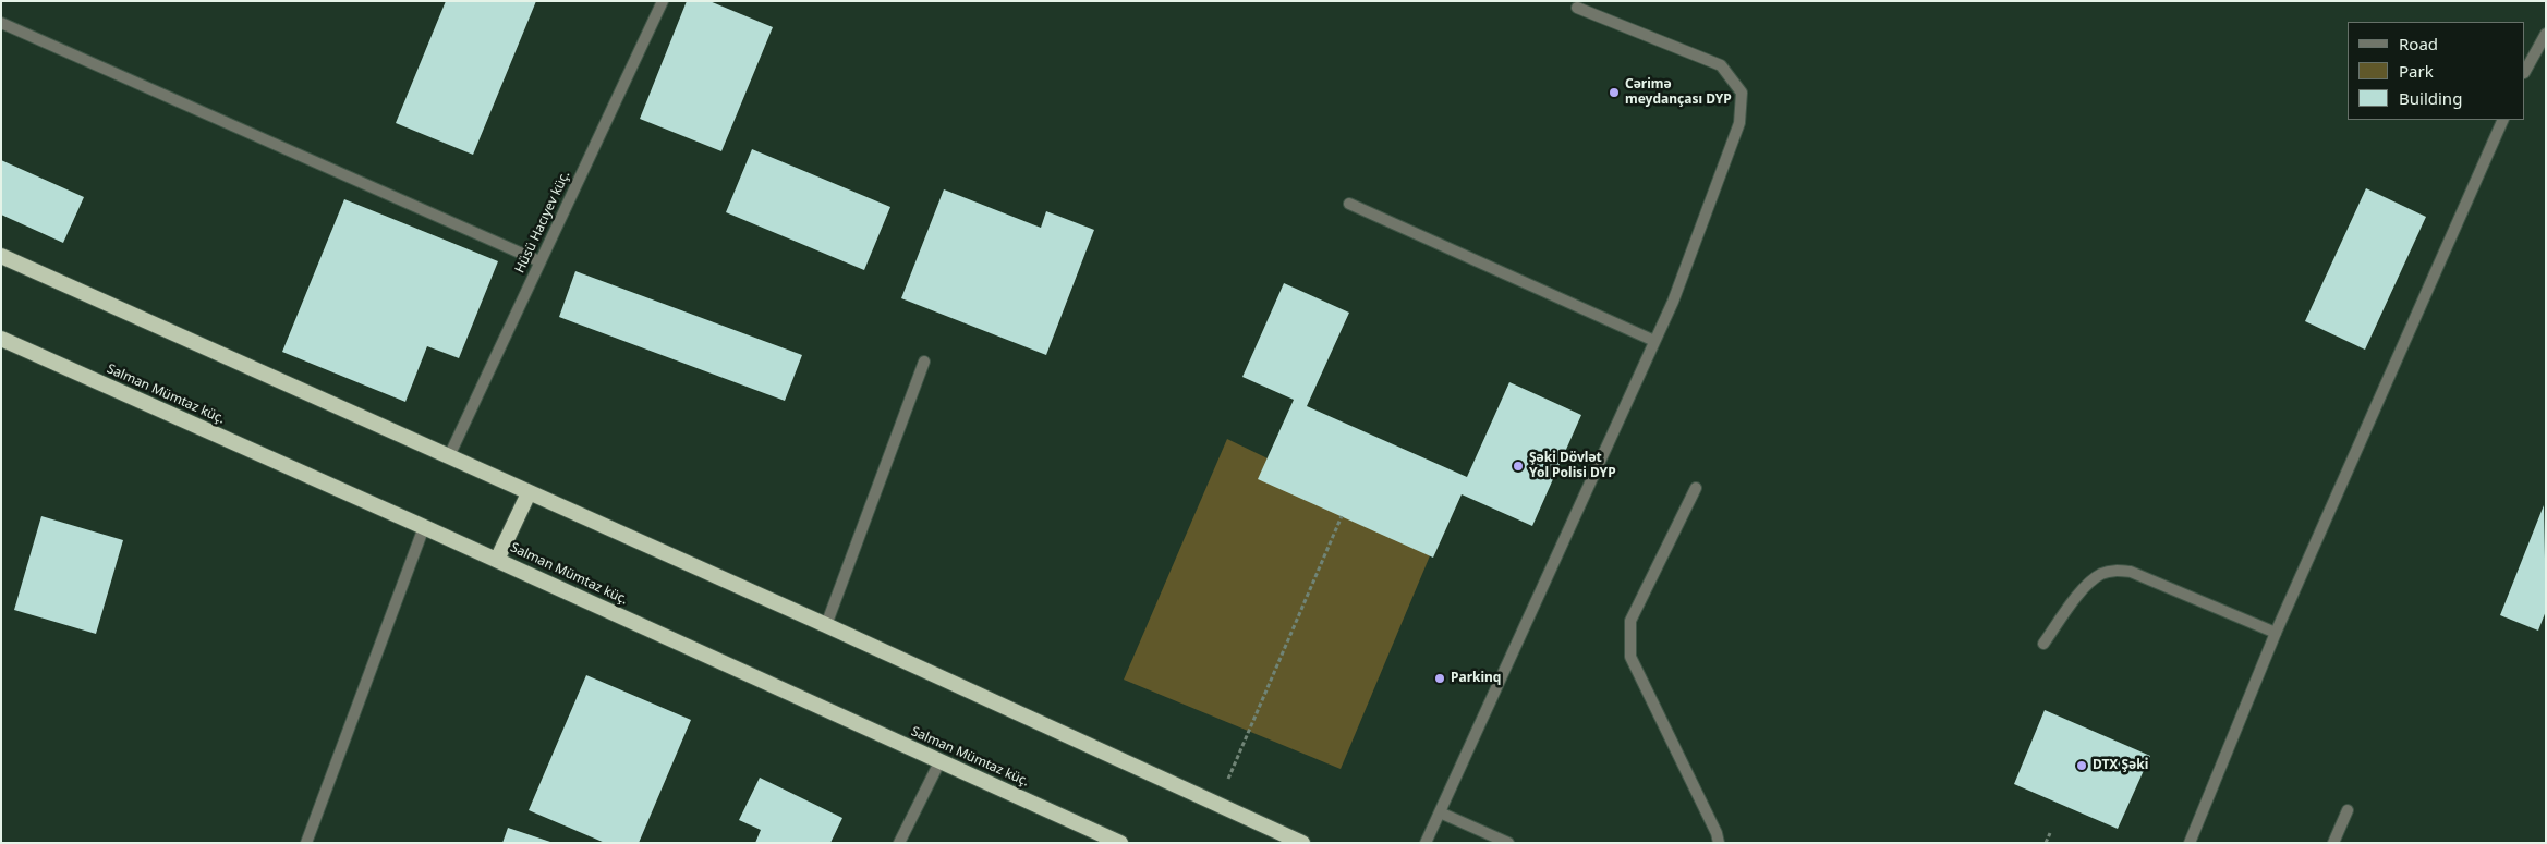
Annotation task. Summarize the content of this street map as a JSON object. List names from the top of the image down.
{
  "streets": {
    "highway": ["Salman Mümtaz küç."],
    "street": ["Hüsü Hacıyev küç."]
  },
  "places": [
    "Cərimə meydançası DYP",
    "Şəki Dövlət Yol Polisi DYP",
    "Parkinq",
    "DTX Şəki"
  ],
  "legend": ["Road", "Park", "Building"]
}
